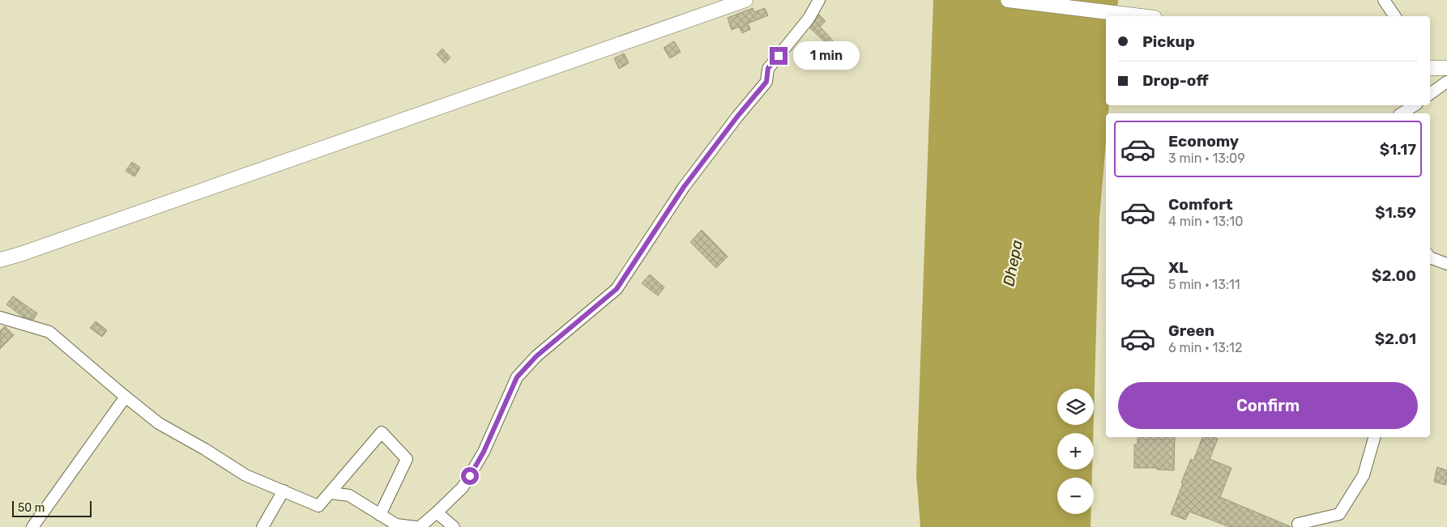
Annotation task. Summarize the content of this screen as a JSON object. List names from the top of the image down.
{
  "water": ["Dhepa"],
  "scale_bar": "50 m",
  "page": {
    "banner": ["Pickup", "Drop-off"],
    "bubble": "1 min",
    "list": [
      {
        "name": "Economy",
        "note": "3 min · 13:09",
        "value": "$1.17"
      },
      {
        "name": "Comfort",
        "note": "4 min · 13:10",
        "value": "$1.59"
      },
      {
        "name": "XL",
        "note": "5 min · 13:11",
        "value": "$2.00"
      },
      {
        "name": "Green",
        "note": "6 min · 13:12",
        "value": "$2.01"
      }
    ],
    "buttons": "Confirm",
    "map_buttons": ["+", "−"],
    "scale": "50 m"
  }
}
